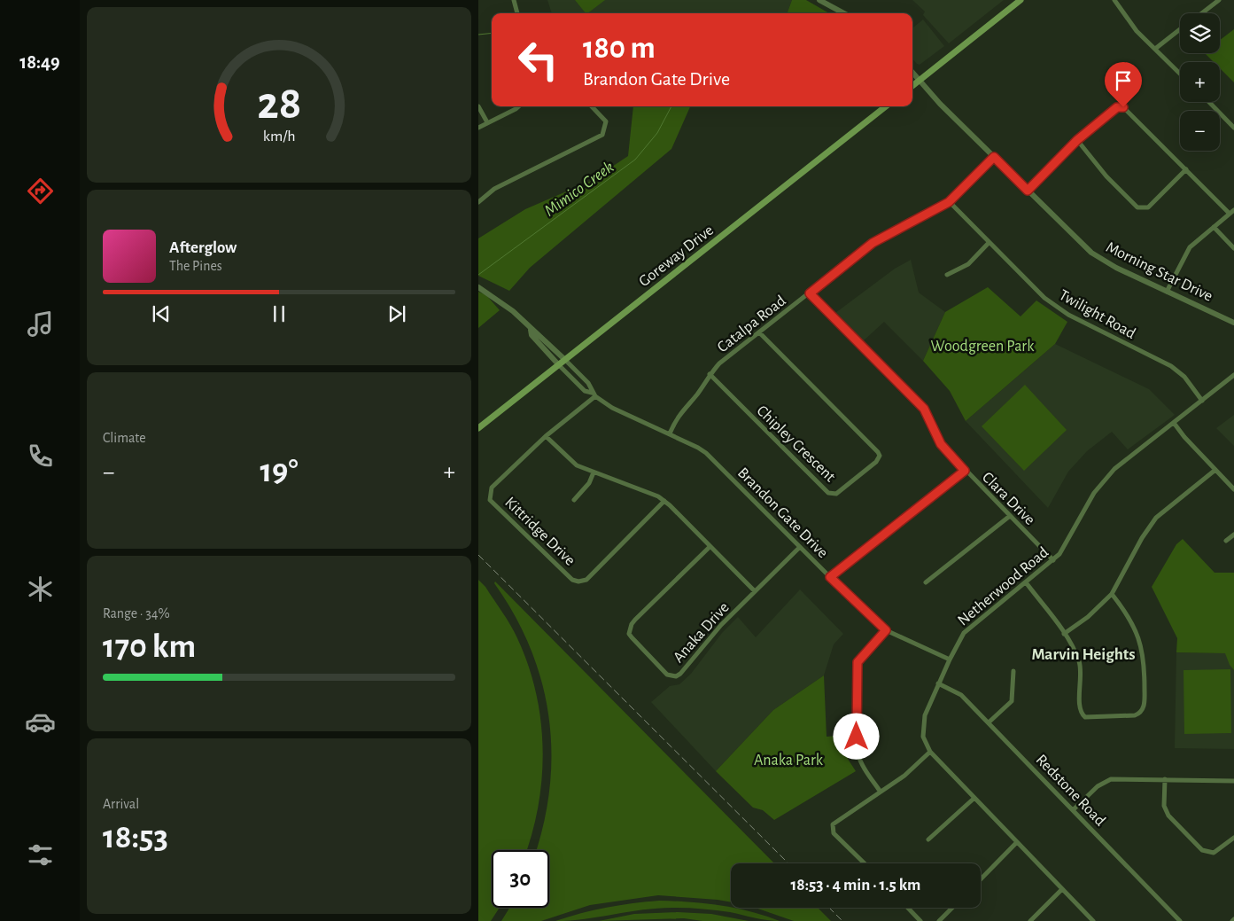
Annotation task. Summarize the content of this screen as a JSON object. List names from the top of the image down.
{
  "streets": {
    "main road": ["Goreway Drive"],
    "street": [
      "Morning Star Drive",
      "Twilight Road",
      "Catalpa Road",
      "Chipley Crescent",
      "Clara Drive",
      "Brandon Gate Drive",
      "Kittridge Drive",
      "Netherwood Road",
      "Anaka Drive",
      "Redstone Road"
    ]
  },
  "crossings": [
    ["Goreway Drive", "Brandon Gate Drive"],
    ["Morning Star Drive", "Catalpa Road"],
    ["Twilight Road", "Catalpa Road"],
    ["Twilight Road", "Netherwood Road"],
    ["Catalpa Road", "Chipley Crescent"],
    ["Catalpa Road", "Clara Drive"],
    ["Catalpa Road", "Brandon Gate Drive"],
    ["Clara Drive", "Netherwood Road"],
    ["Brandon Gate Drive", "Kittridge Drive"],
    ["Brandon Gate Drive", "Netherwood Road"],
    ["Brandon Gate Drive", "Anaka Drive"],
    ["Netherwood Road", "Redstone Road"]
  ],
  "districts": ["Marvin Heights"],
  "water": ["Mimico Creek"],
  "parks": ["Woodgreen Park", "Anaka Park"],
  "page": {
    "tabs": "18:49",
    "map_buttons": ["+", "−"],
    "turn": ["180 m", "Brandon Gate Drive"],
    "song": ["Afterglow", "The Pines"],
    "tile": [
      "Climate",
      ["Range · 34%", "170 km"],
      ["Arrival", "18:53"]
    ],
    "heat": ["−", "19°", "+"],
    "limit": "30",
    "trip": "18:53 · 4 min · 1.5 km",
    "gauge": ["28", "km/h"]
  }
}
